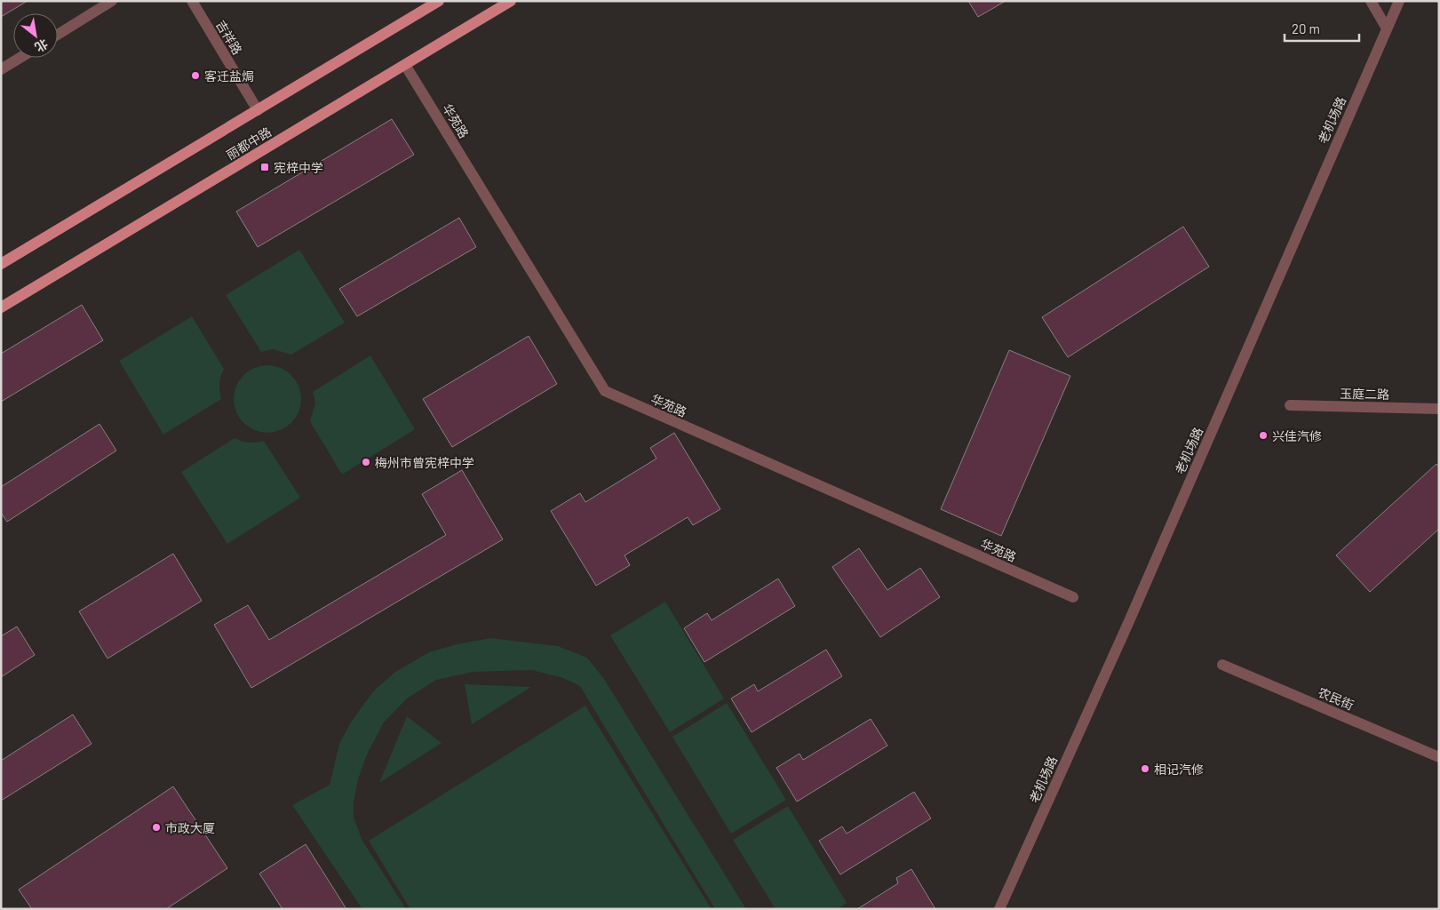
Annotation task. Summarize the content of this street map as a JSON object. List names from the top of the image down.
{
  "streets": {
    "main road": ["丽都中路"],
    "street": [
      "吉祥路",
      "老机场路",
      "华苑路",
      "玉庭二路",
      "农民街"
    ]
  },
  "crossings": [
    ["吉祥路", "丽都中路"],
    ["华苑路", "丽都中路"]
  ],
  "places": {
    "other": [
      "客迁盐焗",
      "兴佳汽修",
      "梅州市曾宪梓中学",
      "相记汽修",
      "市政大厦"
    ],
    "transit": ["宪梓中学"]
  },
  "scale_bar": "20 m",
  "north": "bottom right"
}
